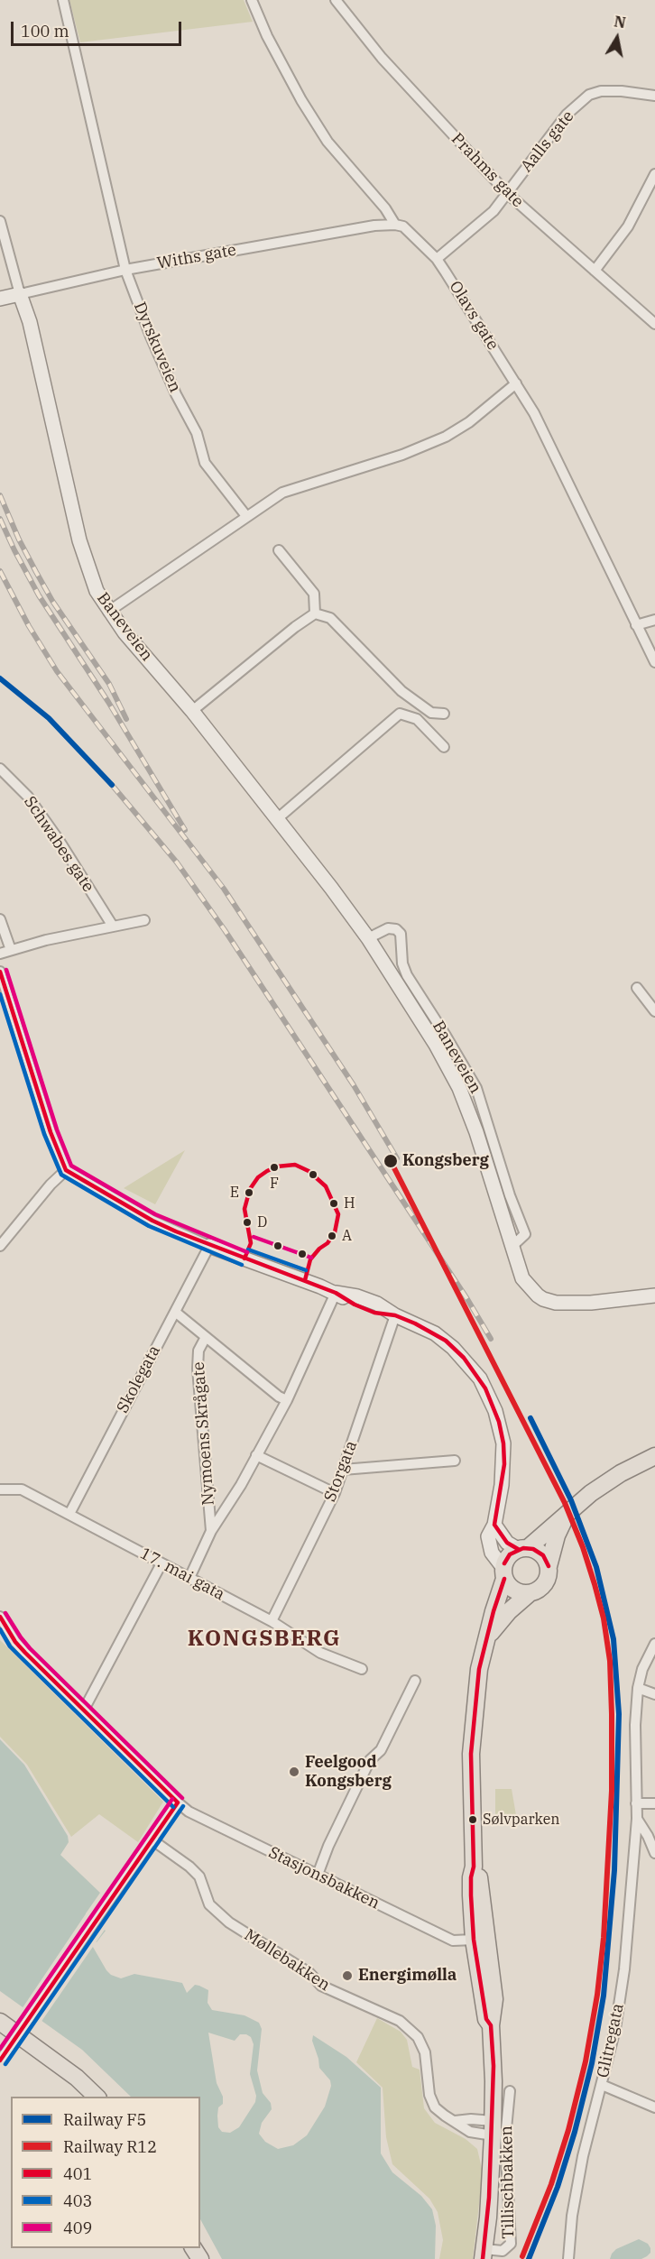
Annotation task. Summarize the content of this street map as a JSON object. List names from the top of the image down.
{
  "streets": {
    "main road": ["Withs gate", "Baneveien"],
    "street": [
      "Aalls gate",
      "Prahms gate",
      "Olavs gate",
      "Dyrskuveien",
      "Schwabes gate",
      "Skolegata",
      "Nymoens Skrågate",
      "Storgata",
      "17. mai gata",
      "Stasjonsbakken",
      "Møllebakken",
      "Glitregata",
      "Tillischbakken"
    ]
  },
  "crossings": [
    ["Aalls gate", "Prahms gate"],
    ["Aalls gate", "Olavs gate"],
    ["Withs gate", "Olavs gate"],
    ["Withs gate", "Dyrskuveien"],
    ["Withs gate", "Baneveien"],
    ["Skolegata", "17. mai gata"],
    ["Storgata", "17. mai gata"]
  ],
  "districts": ["KONGSBERG"],
  "places": [
    "Kongsberg",
    "F",
    "E",
    "H",
    "D",
    "A",
    "Feelgood Kongsberg",
    "Sølvparken",
    "Energimølla"
  ],
  "lines": [
    "rail line F5",
    "transit line 409",
    "transit line 401",
    "transit line 403",
    "rail line R12"
  ],
  "legend": [
    "Railway F5",
    "Railway R12",
    "401",
    "403",
    "409"
  ],
  "scale_bar": "100 m",
  "north": "top"
}
